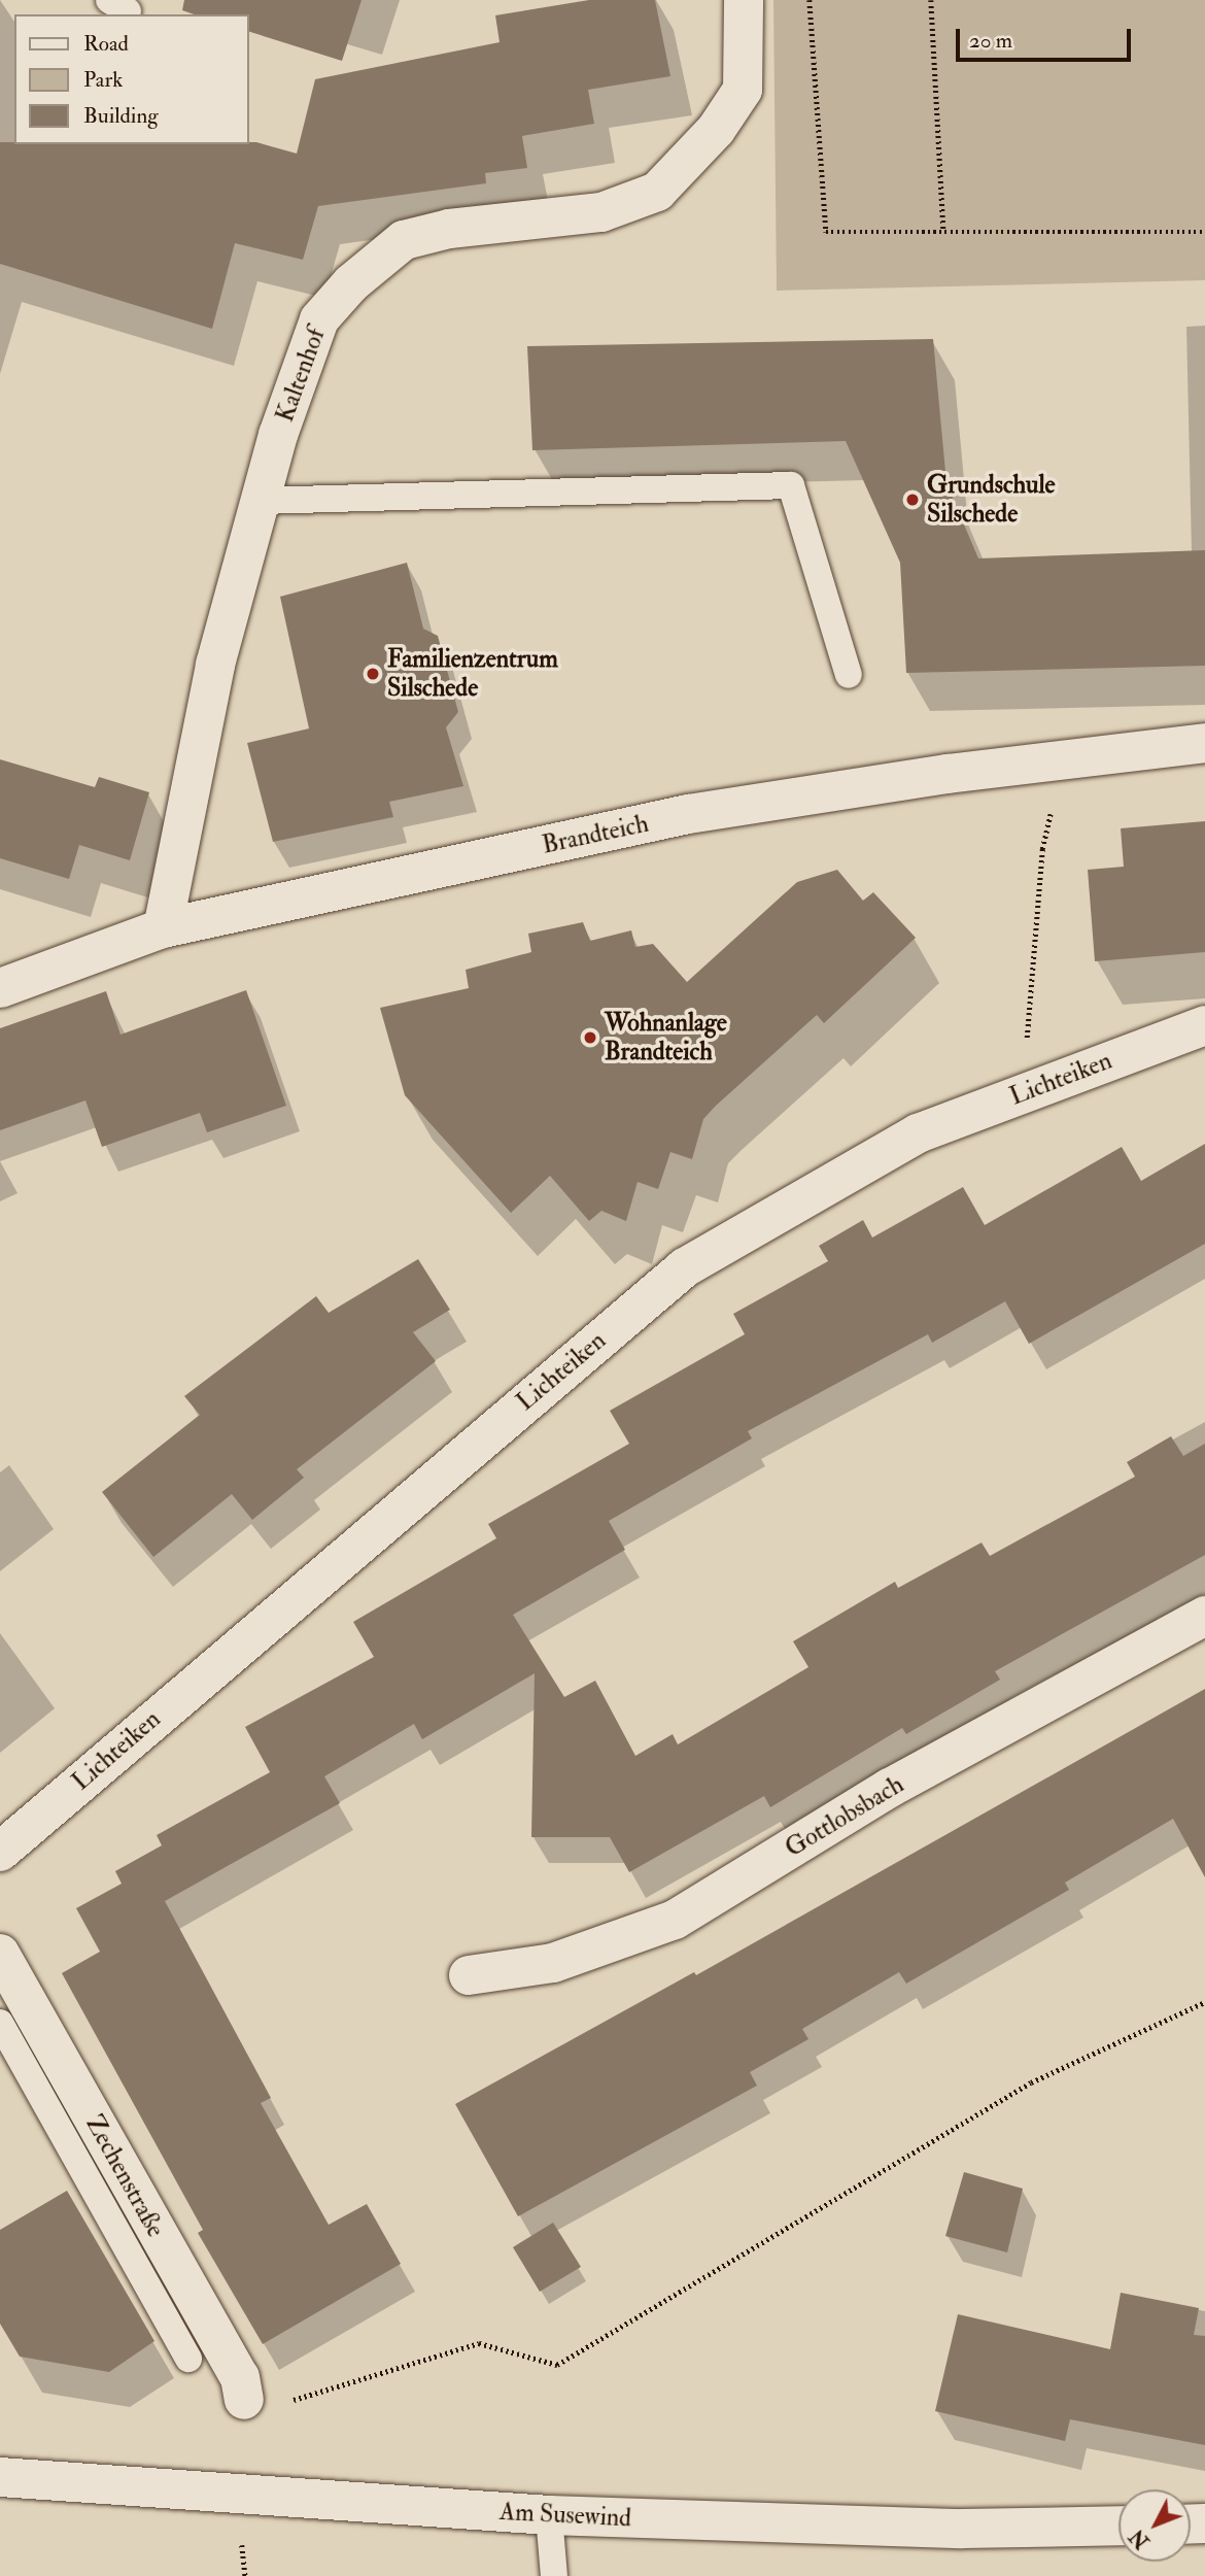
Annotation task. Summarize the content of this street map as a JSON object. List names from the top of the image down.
{
  "streets": {
    "street": [
      "Kaltenhof",
      "Brandteich",
      "Lichteiken",
      "Gottlobsbach",
      "Zechenstraße",
      "Am Susewind"
    ]
  },
  "crossings": [
    ["Kaltenhof", "Brandteich"]
  ],
  "places": ["Grundschule Silschede", "Familienzentrum Silschede", "Wohnanlage Brandteich"],
  "legend": ["Road", "Park", "Building"],
  "scale_bar": "20 m",
  "north": "bottom left"
}
